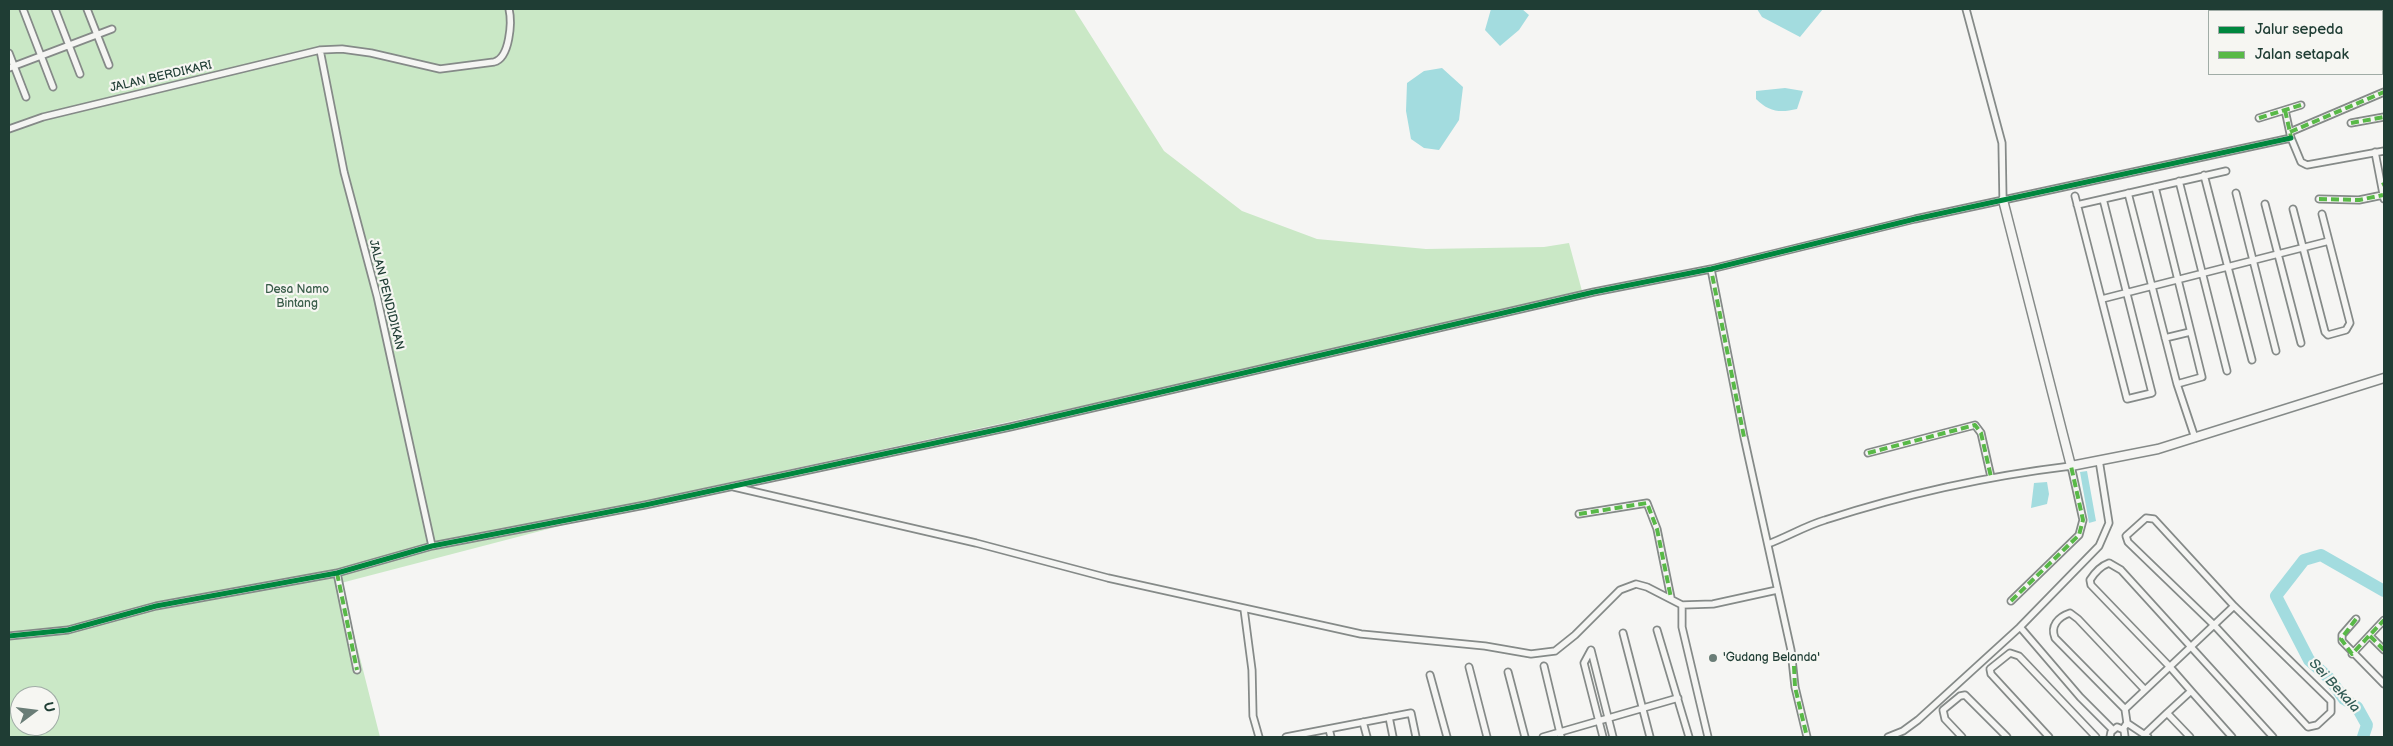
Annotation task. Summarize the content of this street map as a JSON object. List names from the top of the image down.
{
  "streets": {
    "street": ["JALAN BERDIKARI", "JALAN PENDIDIKAN"]
  },
  "crossings": [
    ["JALAN BERDIKARI", "JALAN PENDIDIKAN"]
  ],
  "water": ["Sei Bekala"],
  "parks": ["Desa Namo Bintang"],
  "places": ["'Gudang Belanda'"],
  "legend": ["Jalur sepeda", "Jalan setapak"],
  "north": "right"
}
